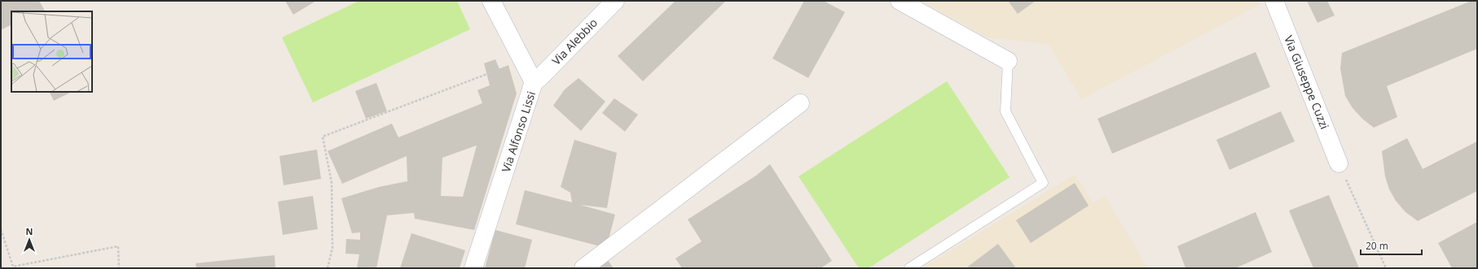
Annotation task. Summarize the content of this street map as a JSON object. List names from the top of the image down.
{
  "streets": {
    "street": ["Via Alebbio", "Via Giuseppe Cuzzi", "Via Alfonso Lissi"]
  },
  "crossings": [
    ["Via Alebbio", "Via Alfonso Lissi"]
  ],
  "scale_bar": "20 m",
  "north": "top"
}
